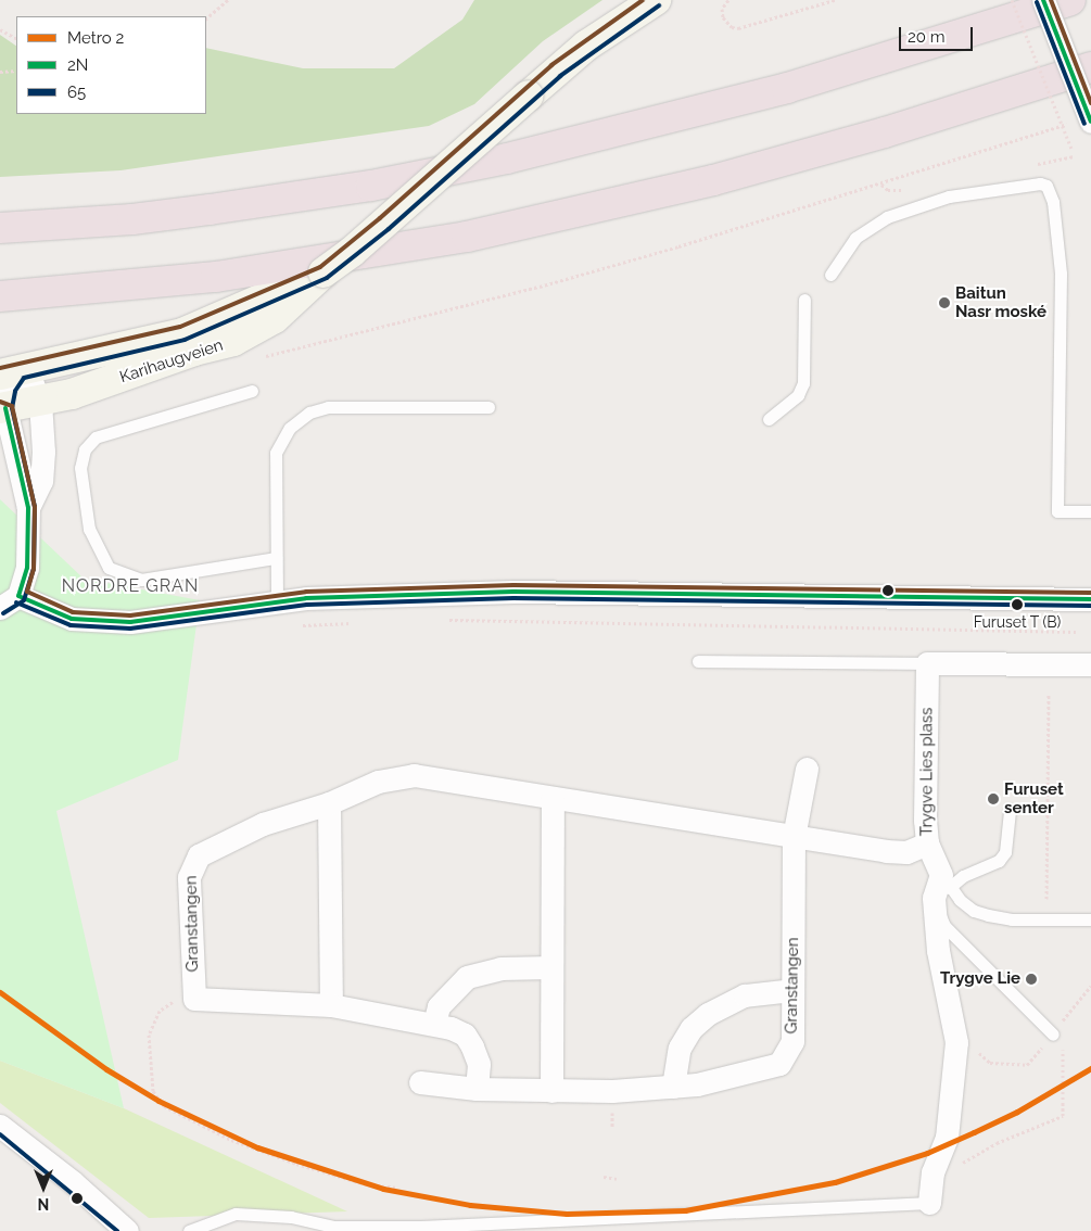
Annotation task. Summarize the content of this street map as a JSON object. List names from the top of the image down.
{
  "streets": {
    "main road": ["Karihaugveien"],
    "street": ["Trygve Lies plass", "Granstangen"]
  },
  "crossings": [
    ["Trygve Lies plass", "Granstangen"]
  ],
  "districts": ["NORDRE GRAN"],
  "places": [
    "Baitun Nasr moské",
    "Furuset T (B)",
    "Furuset senter",
    "Trygve Lie"
  ],
  "lines": ["transit line 2N", "transit line 65", "metro line 2"],
  "legend": ["Metro 2", "2N", "65"],
  "scale_bar": "20 m",
  "north": "bottom"
}
